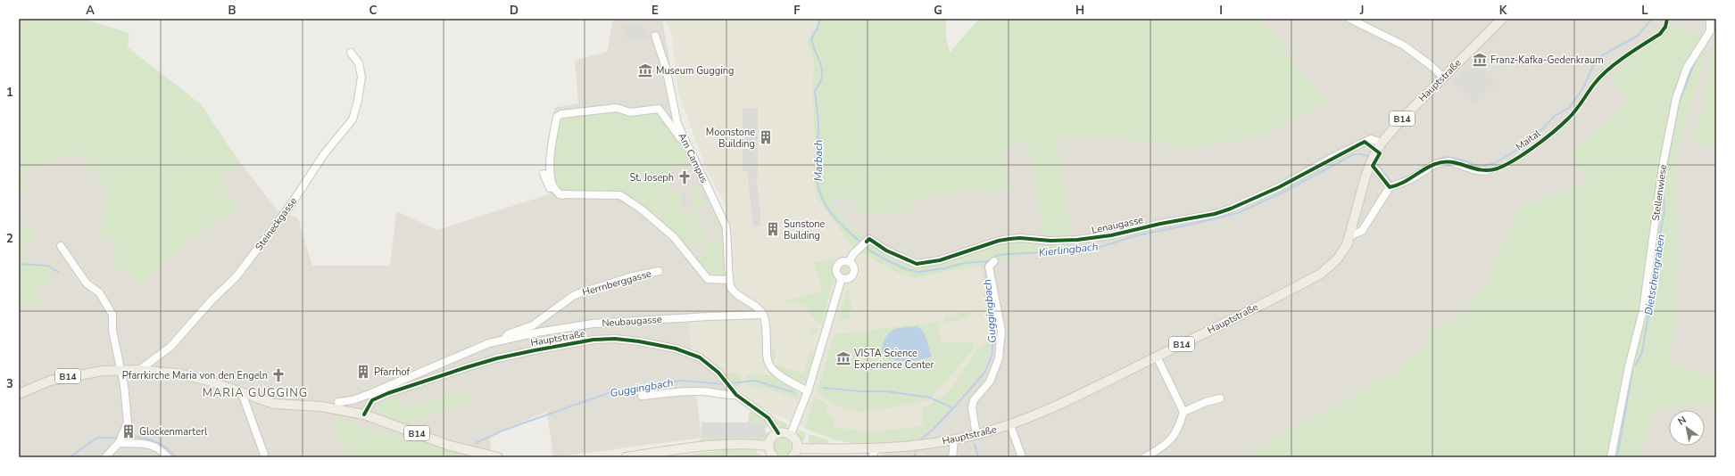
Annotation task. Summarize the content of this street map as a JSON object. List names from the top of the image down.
{
  "streets": {
    "main road": ["Hauptstraße", "B14"],
    "street": [
      "Am Campus",
      "Stellenwiese",
      "Steineckgasse",
      "Lenaugasse",
      "Herrnberggasse",
      "Neubaugasse"
    ],
    "cycle path": ["Maital"]
  },
  "crossings": [
    ["Hauptstraße", "Lenaugasse"],
    ["Hauptstraße", "Neubaugasse"],
    ["B14", "Steineckgasse"],
    ["Herrnberggasse", "Neubaugasse"]
  ],
  "districts": ["MARIA GUGGING"],
  "water": [
    "Marbach",
    "Kierlingbach",
    "Dietschengraben",
    "Guggingbach"
  ],
  "places": {
    "museum": ["Franz-Kafka-Gedenkraum", "Museum Gugging", "VISTA Science Experience Center"],
    "building": [
      "Moonstone Building",
      "Sunstone Building",
      "Pfarrhof",
      "Glockenmarterl"
    ],
    "church": ["St. Joseph", "Pfarrkirche Maria von den Engeln"]
  },
  "north": "top left",
  "grid": {
    "columns": [
      "A",
      "B",
      "C",
      "D",
      "E",
      "F",
      "G",
      "H",
      "I",
      "J",
      "K",
      "L"
    ],
    "rows": ["1", "2", "3"]
  }
}
